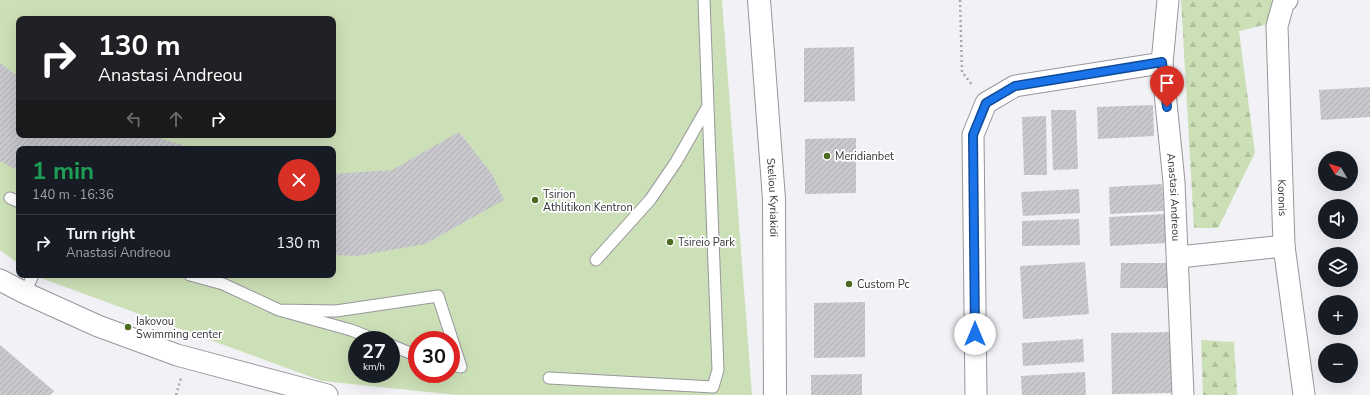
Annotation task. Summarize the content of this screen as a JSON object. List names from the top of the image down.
{
  "streets": {
    "street": ["Steliou Kyriakidi", "Anastasi Andreou", "Koronis"]
  },
  "places": [
    "Meridianbet",
    "Tsirion Athlitikon Kentron",
    "Tsireio Park",
    "Custom Pc",
    "Iakovou Swimming center"
  ],
  "north": "top left",
  "page": {
    "turn": ["130 m", "Anastasi Andreou"],
    "heading": ["1 min", "140 m · 16:36"],
    "map_buttons": ["+", "−"],
    "list": [
      {
        "name": "Turn right",
        "note": "Anastasi Andreou",
        "value": "130 m"
      }
    ],
    "speed": "27 km/h",
    "limit": "30"
  }
}
